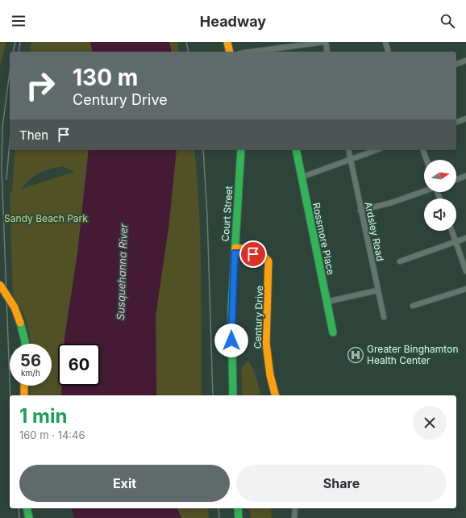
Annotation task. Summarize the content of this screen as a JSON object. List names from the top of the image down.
{
  "streets": {
    "main road": ["Court Street", "Rossmore Place", "Century Drive"],
    "street": ["Ardsley Road"]
  },
  "crossings": [
    ["Court Street", "Century Drive"]
  ],
  "water": ["Susquehanna River"],
  "parks": ["Sandy Beach Park"],
  "places": {
    "hospital": ["Greater Binghamton Health Center"]
  },
  "north": "right",
  "page": {
    "header": "Headway",
    "turn": ["130 m", "Century Drive"],
    "then": "Then",
    "speed": "56 km/h",
    "limit": "60",
    "heading": ["1 min", "160 m · 14:46"],
    "buttons": ["Exit", "Share"]
  }
}
